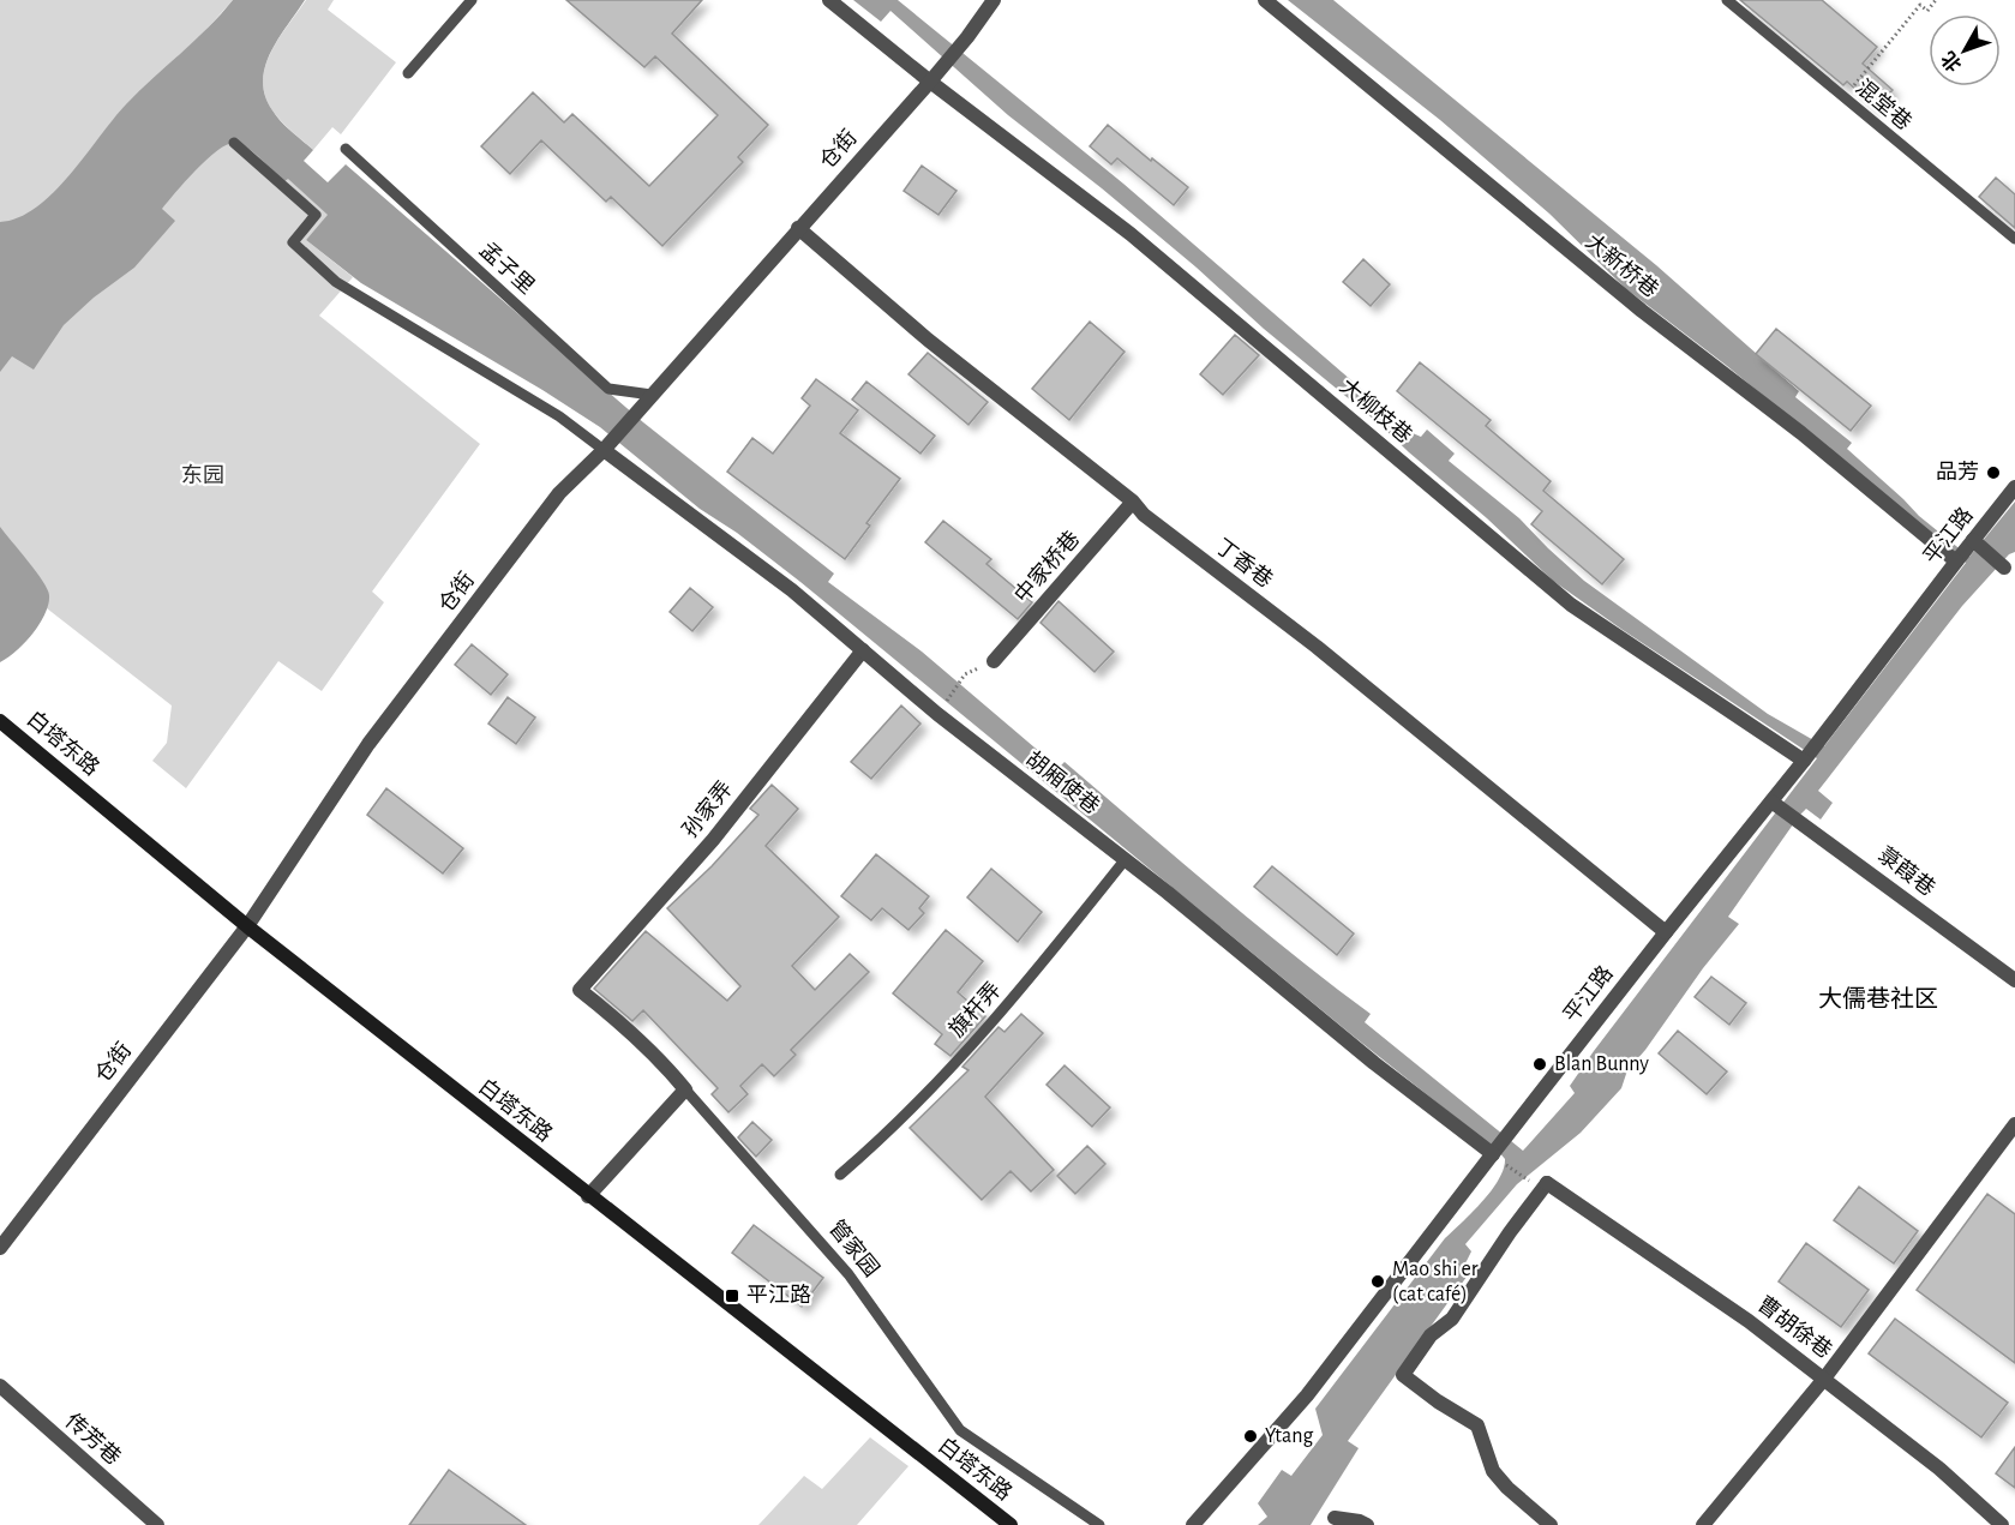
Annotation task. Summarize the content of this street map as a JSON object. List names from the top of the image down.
{
  "streets": {
    "main road": ["白塔东路"],
    "street": [
      "仓街",
      "大新桥巷",
      "大柳枝巷",
      "平江路",
      "丁香巷",
      "中家桥巷",
      "胡厢使巷",
      "孙家弄",
      "菉葭巷",
      "管家园",
      "曹胡徐巷",
      "传芳巷"
    ],
    "lane": ["混堂巷", "孟子里", "旗杆弄"]
  },
  "crossings": [
    ["仓街", "孟子里"],
    ["仓街", "大柳枝巷"],
    ["仓街", "丁香巷"],
    ["仓街", "白塔东路"],
    ["仓街", "胡厢使巷"],
    ["大新桥巷", "平江路"],
    ["大柳枝巷", "平江路"],
    ["平江路", "丁香巷"],
    ["平江路", "胡厢使巷"],
    ["平江路", "菉葭巷"],
    ["丁香巷", "中家桥巷"],
    ["胡厢使巷", "孙家弄"],
    ["胡厢使巷", "旗杆弄"],
    ["孙家弄", "管家园"]
  ],
  "districts": ["大儒巷社区"],
  "parks": ["东园"],
  "places": {
    "other": [
      "品芳",
      "Blan Bunny",
      "Mao shi er (cat café)",
      "Ytang"
    ],
    "transit": ["平江路"]
  },
  "north": "bottom left"
}
